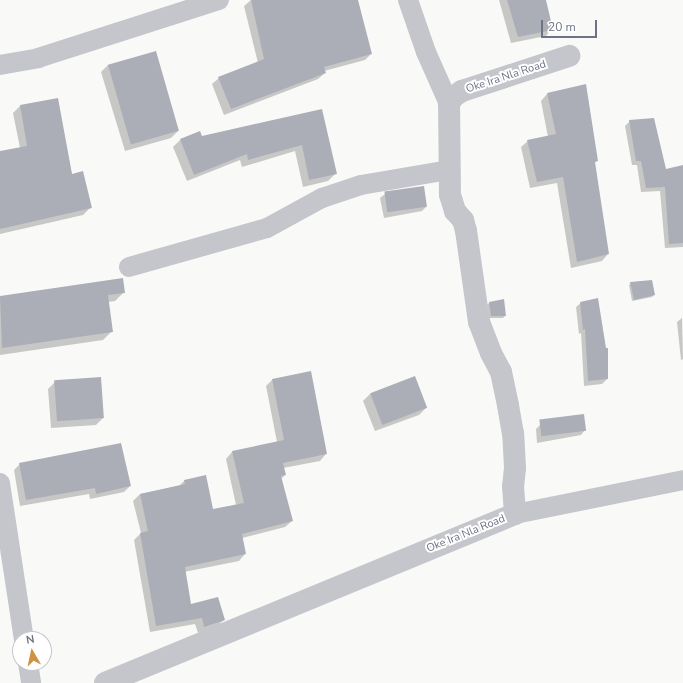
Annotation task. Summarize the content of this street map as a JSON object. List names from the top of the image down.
{
  "streets": {
    "street": ["Oke Ira Nla Road"]
  },
  "scale_bar": "20 m",
  "north": "top"
}
